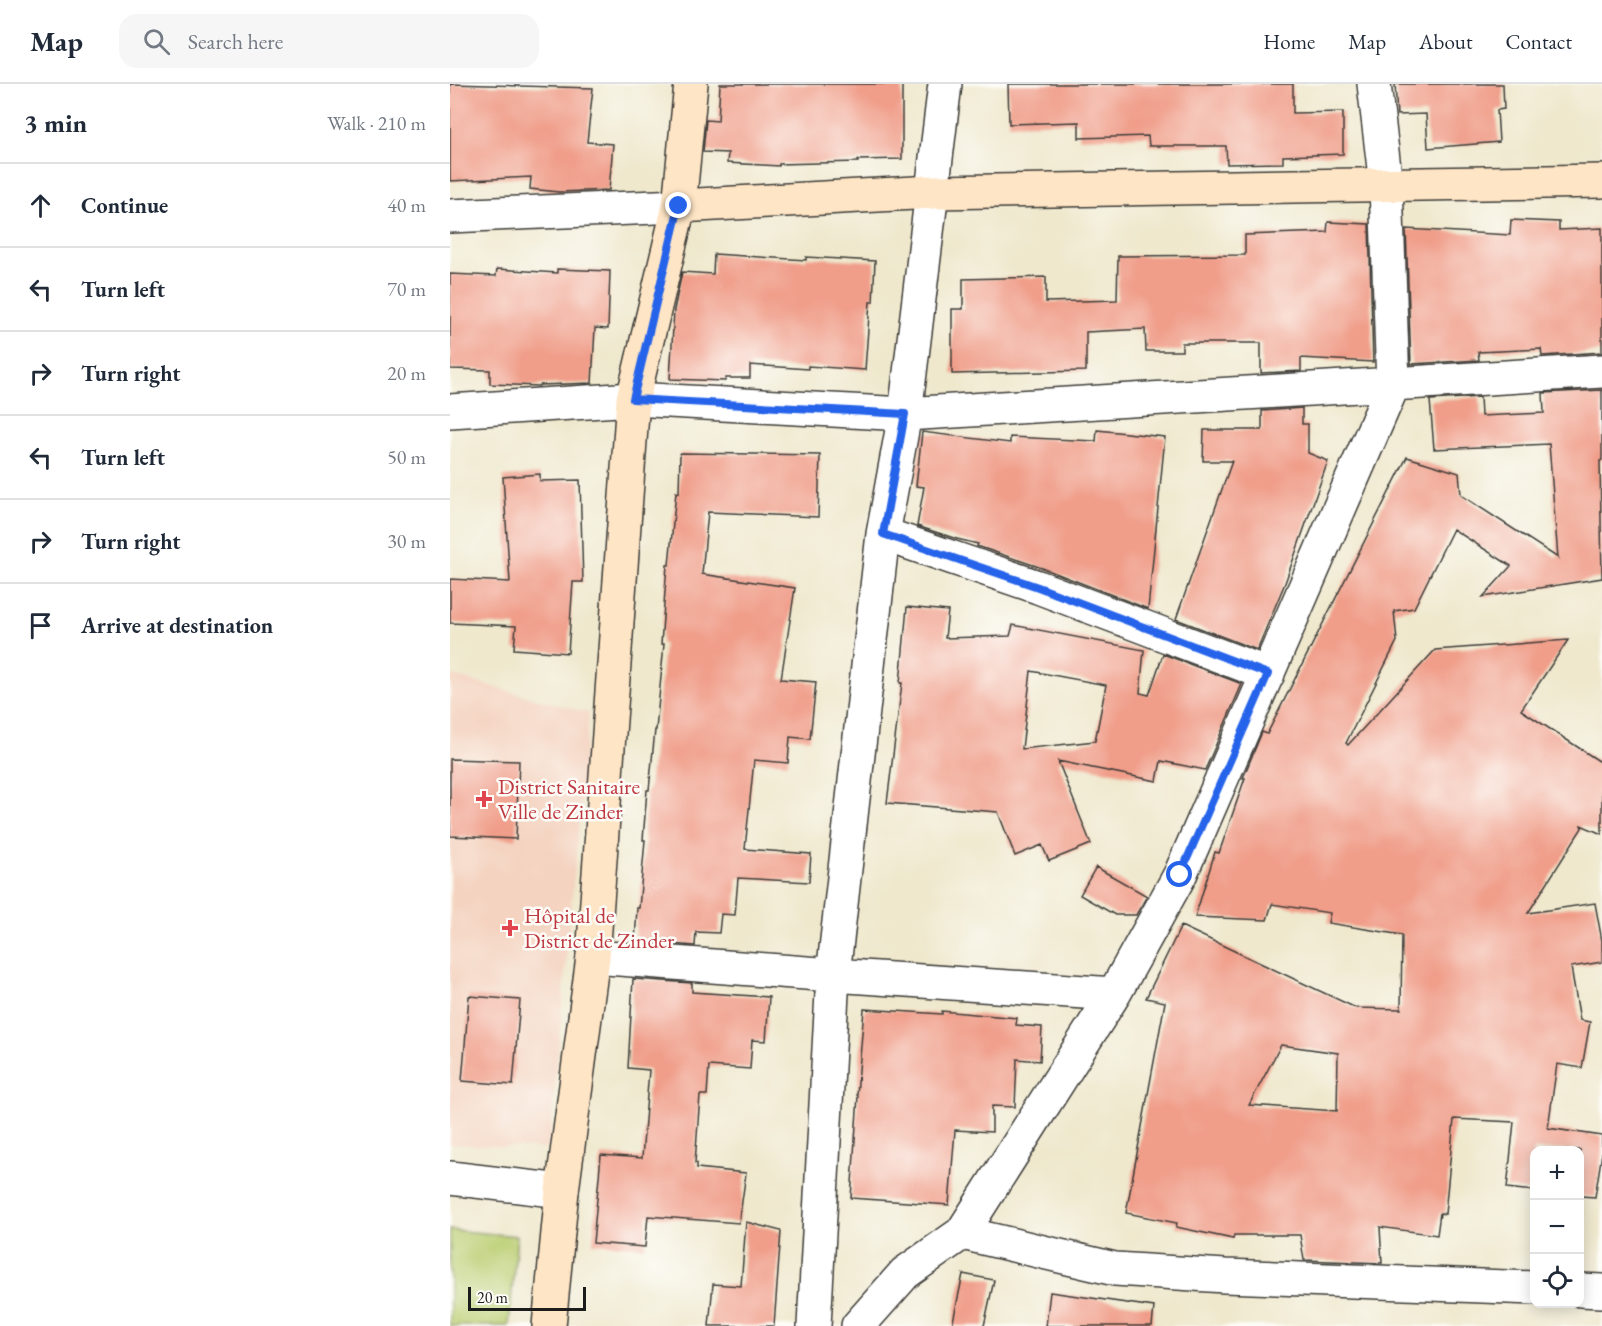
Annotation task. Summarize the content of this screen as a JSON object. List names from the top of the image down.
{
  "places": {
    "health": ["District Sanitaire Ville de Zinder", "Hôpital de District de Zinder"]
  },
  "scale_bar": "20 m",
  "page": {
    "header": "Map",
    "search": "Search here",
    "nav": [
      "Home",
      "Map",
      "About",
      "Contact"
    ],
    "heading": ["3 min", "Walk · 210 m"],
    "list": [
      ["Continue", "40 m"],
      ["Turn left", "70 m"],
      ["Turn right", "20 m"],
      ["Turn left", "50 m"],
      ["Turn right", "30 m"],
      "Arrive at destination"
    ],
    "map_buttons": ["+", "−"],
    "scale": "20 m"
  }
}
